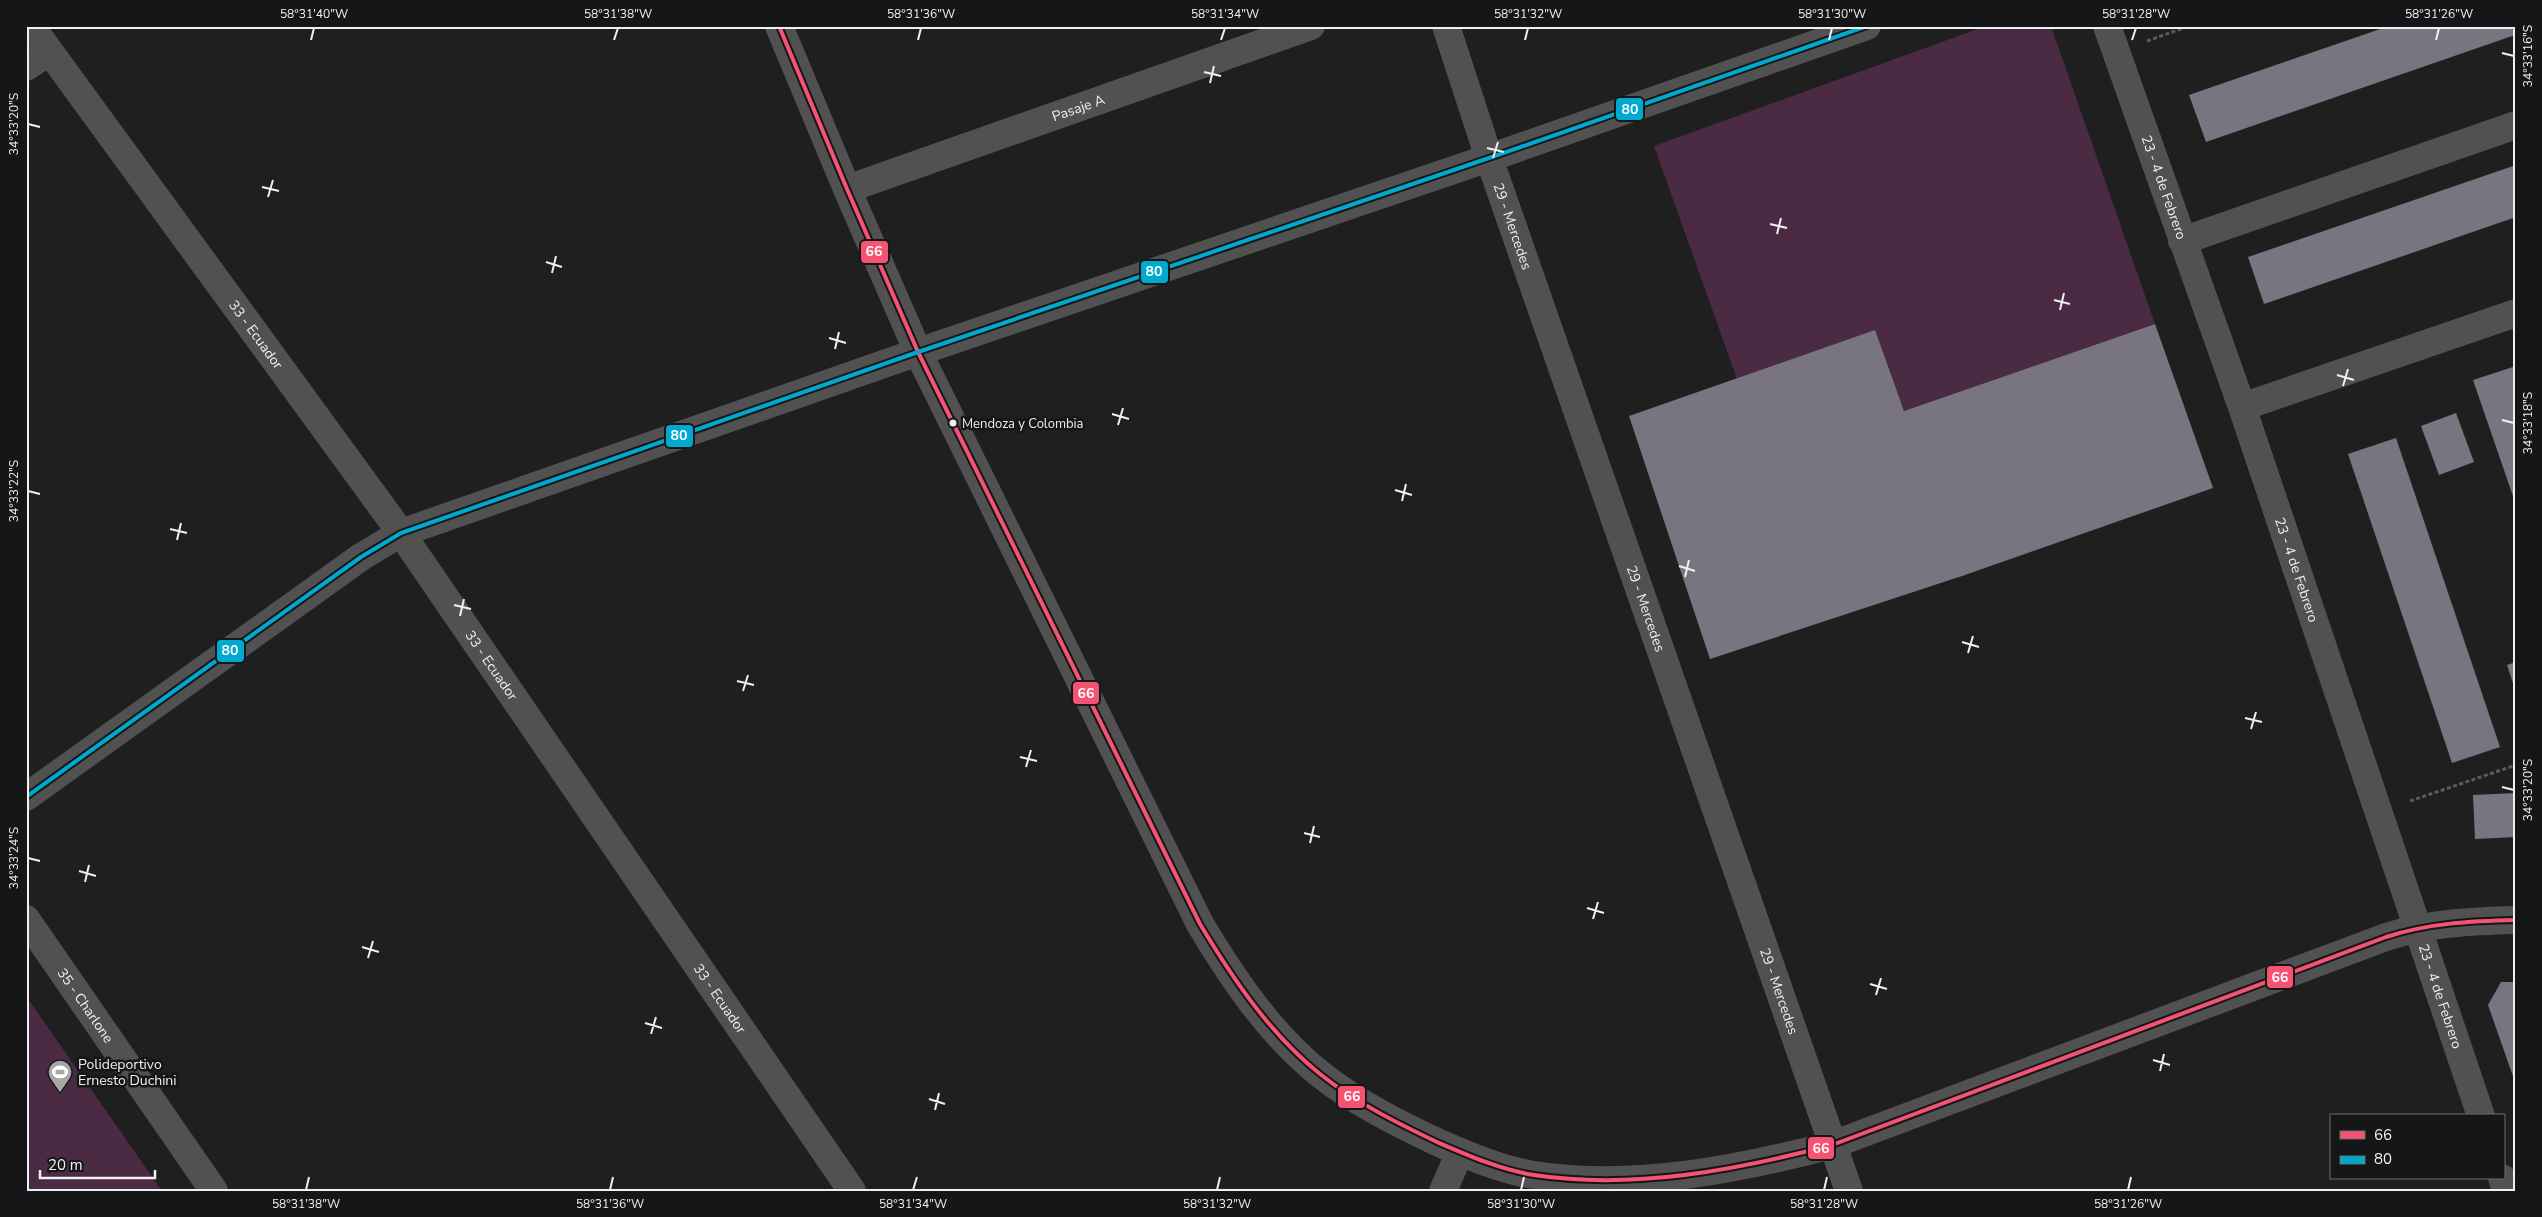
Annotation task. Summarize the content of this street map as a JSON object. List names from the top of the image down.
{
  "streets": {
    "street": [
      "Pasaje A",
      "23 - 4 de Febrero",
      "29 - Mercedes",
      "33 - Ecuador",
      "35 - Charlone"
    ]
  },
  "places": {
    "other": ["Mendoza y Colombia"],
    "sports": ["Polideportivo Ernesto Duchini"]
  },
  "lines": ["transit line 66", "transit line 80"],
  "legend": ["66", "80"],
  "scale_bar": "20 m",
  "coordinates": [
    "58°31'40\"W",
    "58°31'38\"W",
    "58°31'36\"W",
    "58°31'34\"W",
    "58°31'32\"W",
    "58°31'30\"W",
    "58°31'28\"W",
    "58°31'26\"W",
    "34°33'16\"S",
    "34°33'20\"S",
    "34°33'18\"S",
    "34°33'22\"S",
    "34°33'24\"S"
  ]
}
